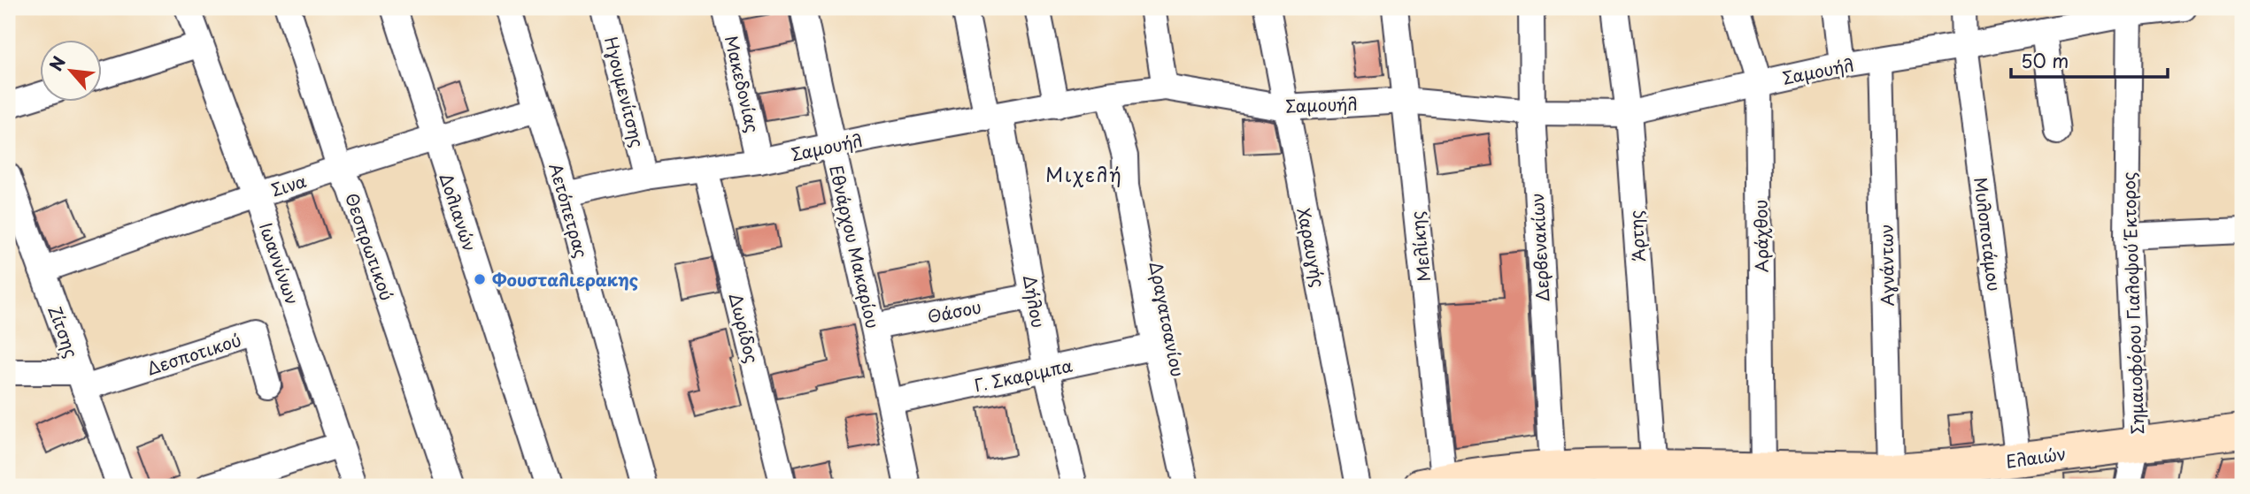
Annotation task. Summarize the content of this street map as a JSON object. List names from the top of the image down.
{
  "streets": {
    "street": [
      "Σαμουήλ",
      "Μακεδονίας",
      "Ηγουμενίτσης",
      "Σινα",
      "Αετόπετρας",
      "Δολιανών",
      "Μυλοποτάμου",
      "Άρτης",
      "Αράχθου",
      "Θεσπρωτικού",
      "Εθνάρχου Μακαρίου",
      "Μελίκης",
      "Χαραυγής",
      "Δερβενακίων",
      "Ιωαννίνων",
      "Αγνάντων",
      "Δήλου",
      "Σημαιοφόρου Γιαλοψού Έκτορος",
      "Θάσου",
      "Δραγατσανίου",
      "Δωρίδος",
      "Ζίτσης",
      "Δεσποτικού",
      "Γ. Σκαριμπα",
      "Ελαιών"
    ]
  },
  "crossings": [
    ["Σαμουήλ", "Μακεδονίας"],
    ["Σαμουήλ", "Ηγουμενίτσης"],
    ["Σαμουήλ", "Αετόπετρας"],
    ["Σαμουήλ", "Μυλοποτάμου"],
    ["Σαμουήλ", "Άρτης"],
    ["Σαμουήλ", "Αράχθου"],
    ["Σαμουήλ", "Εθνάρχου Μακαρίου"],
    ["Σαμουήλ", "Μελίκης"],
    ["Σαμουήλ", "Χαραυγής"],
    ["Σαμουήλ", "Δερβενακίων"],
    ["Σαμουήλ", "Αγνάντων"],
    ["Σαμουήλ", "Δήλου"],
    ["Σαμουήλ", "Σημαιοφόρου Γιαλοψού Έκτορος"],
    ["Σαμουήλ", "Δραγατσανίου"],
    ["Σαμουήλ", "Δωρίδος"],
    ["Σινα", "Αετόπετρας"],
    ["Σινα", "Δολιανών"],
    ["Σινα", "Θεσπρωτικού"],
    ["Σινα", "Ιωαννίνων"],
    ["Σινα", "Ζίτσης"],
    ["Μυλοποτάμου", "Ελαιών"],
    ["Άρτης", "Ελαιών"],
    ["Αράχθου", "Ελαιών"],
    ["Εθνάρχου Μακαρίου", "Θάσου"],
    ["Εθνάρχου Μακαρίου", "Γ. Σκαριμπα"],
    ["Μελίκης", "Ελαιών"],
    ["Δερβενακίων", "Ελαιών"],
    ["Αγνάντων", "Ελαιών"],
    ["Δήλου", "Θάσου"],
    ["Δήλου", "Γ. Σκαριμπα"],
    ["Σημαιοφόρου Γιαλοψού Έκτορος", "Ελαιών"],
    ["Δραγατσανίου", "Γ. Σκαριμπα"],
    ["Ζίτσης", "Δεσποτικού"]
  ],
  "districts": ["Μιχελή"],
  "places": ["Φουσταλιερακης"],
  "scale_bar": "50 m",
  "north": "top left"
}
